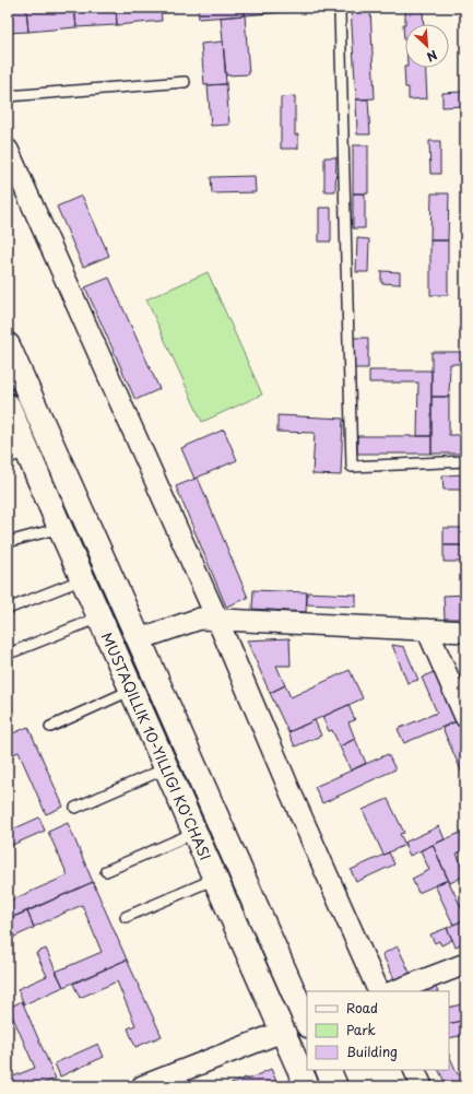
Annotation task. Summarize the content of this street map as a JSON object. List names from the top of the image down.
{
  "streets": {
    "main road": ["MUSTAQILLIK 10-YILLIGI KO'CHASI"]
  },
  "legend": ["Road", "Park", "Building"],
  "north": "bottom right"
}
